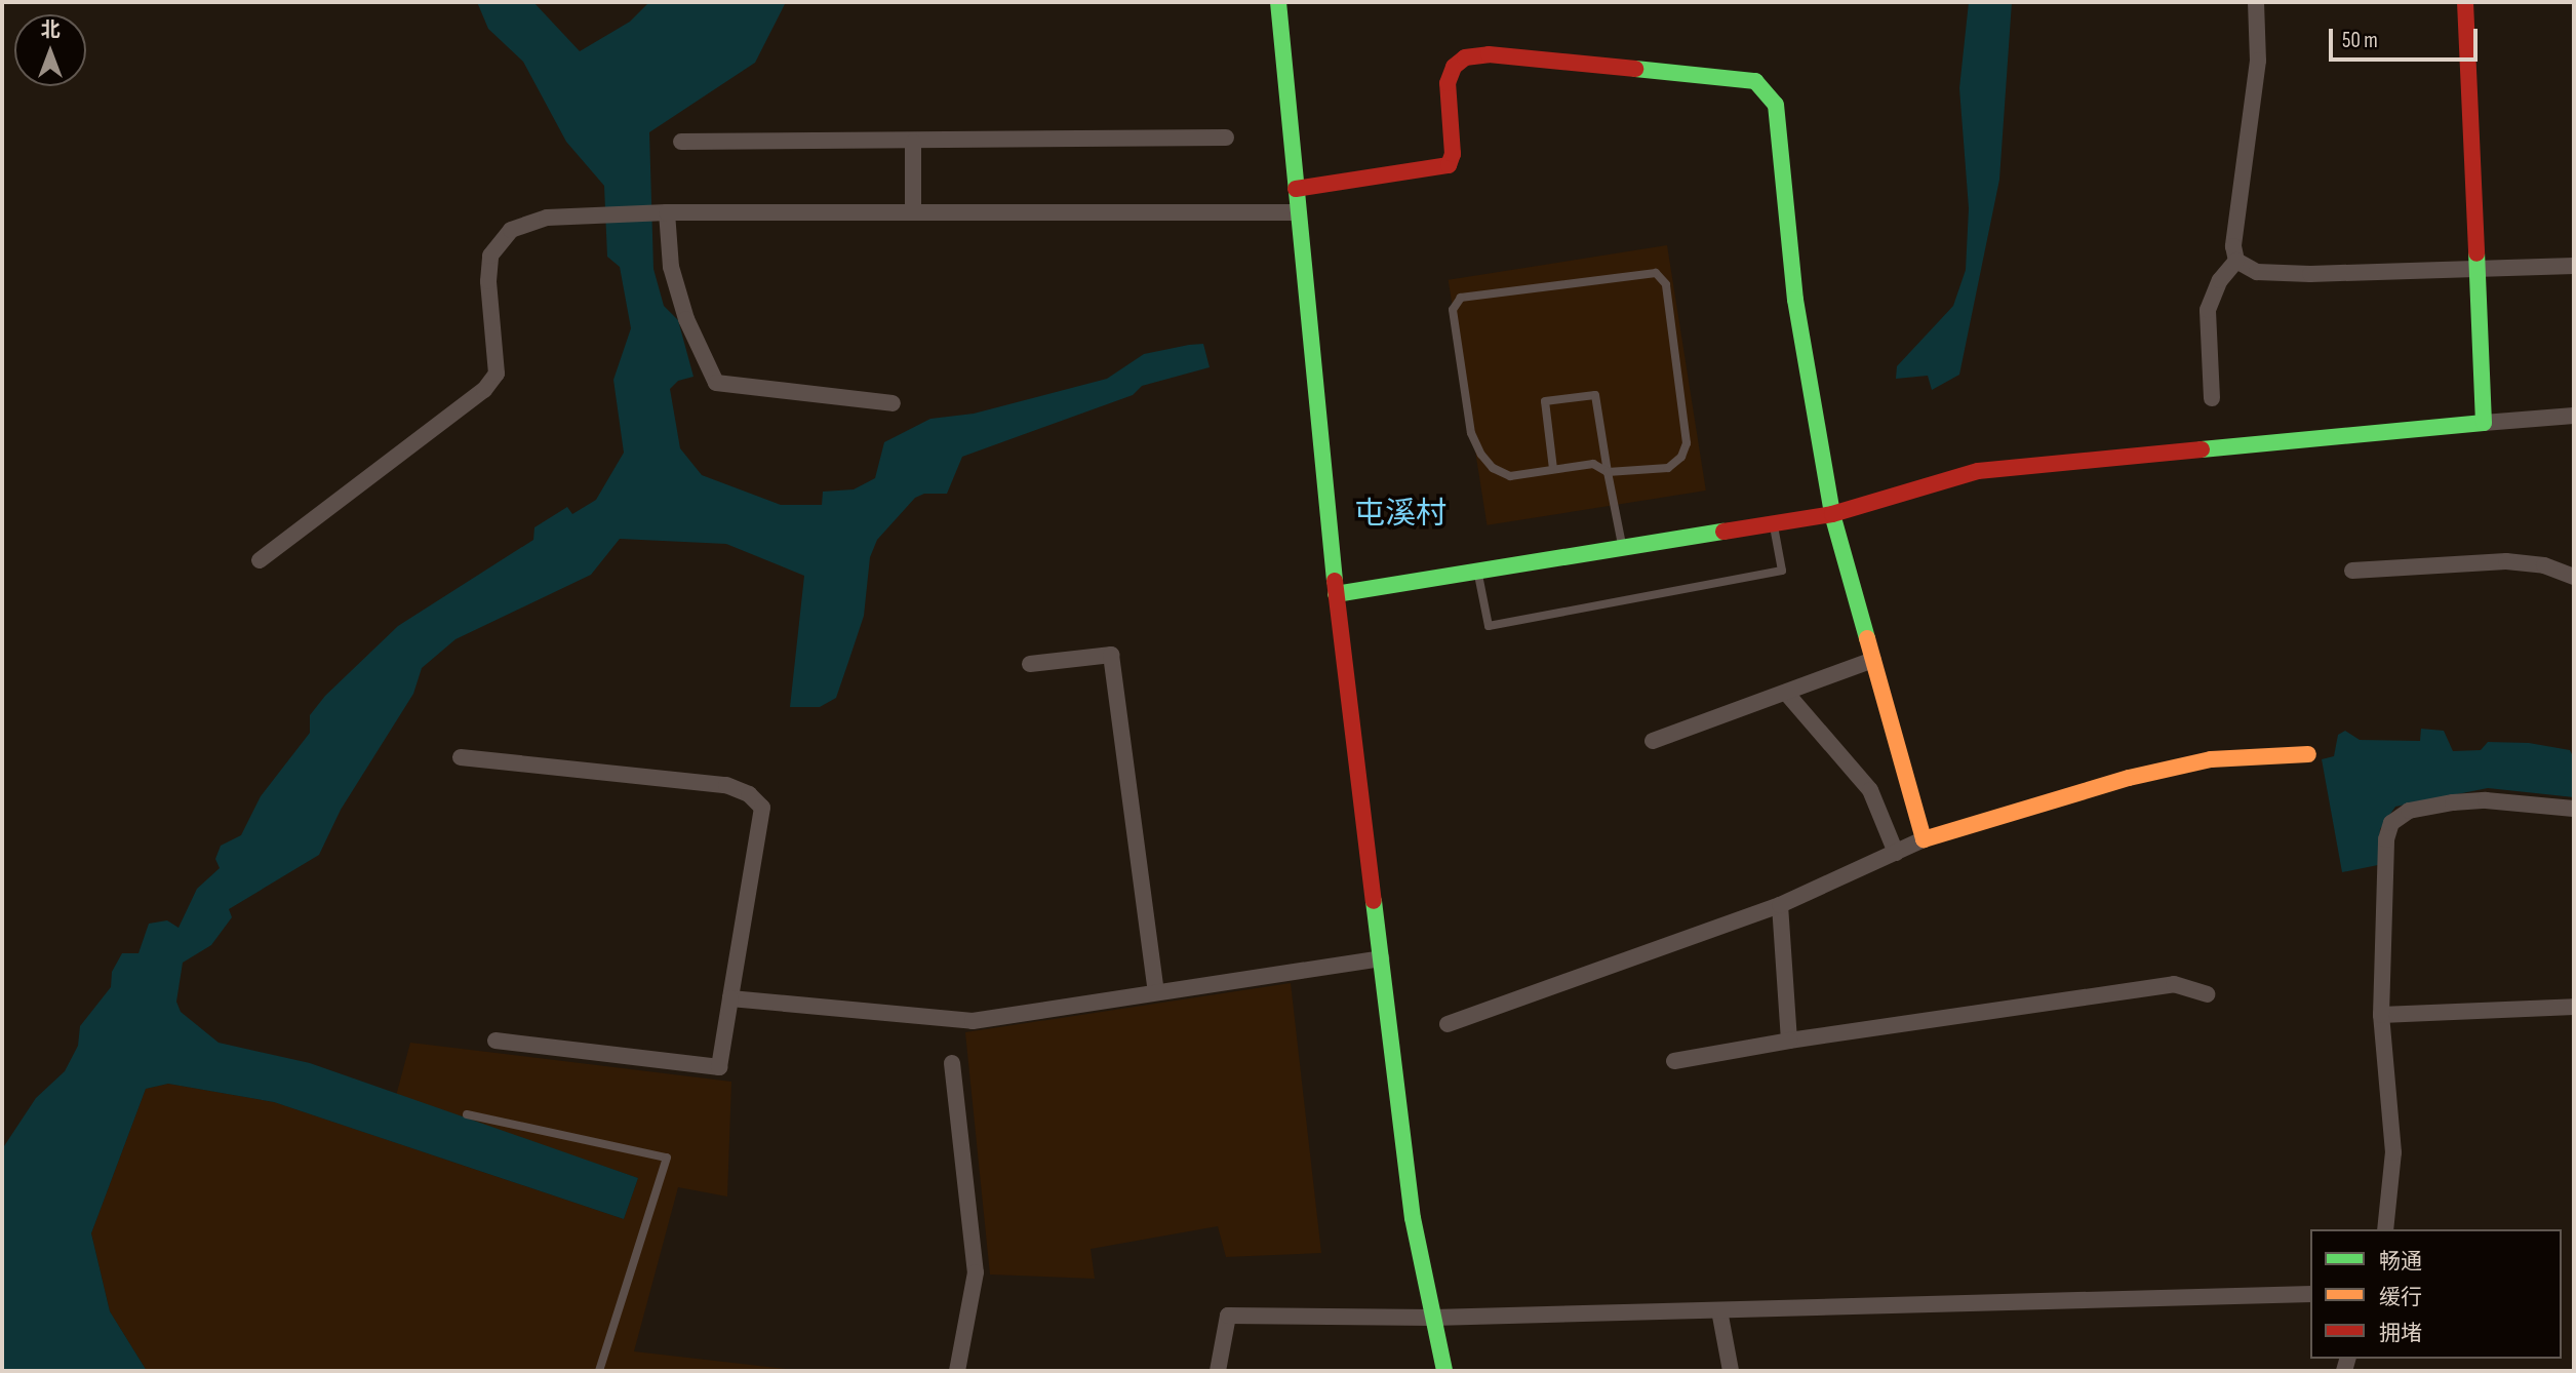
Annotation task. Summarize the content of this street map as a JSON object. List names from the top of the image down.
{
  "districts": ["屯溪村"],
  "legend": ["畅通", "缓行", "拥堵"],
  "scale_bar": "50 m",
  "north": "top"
}
